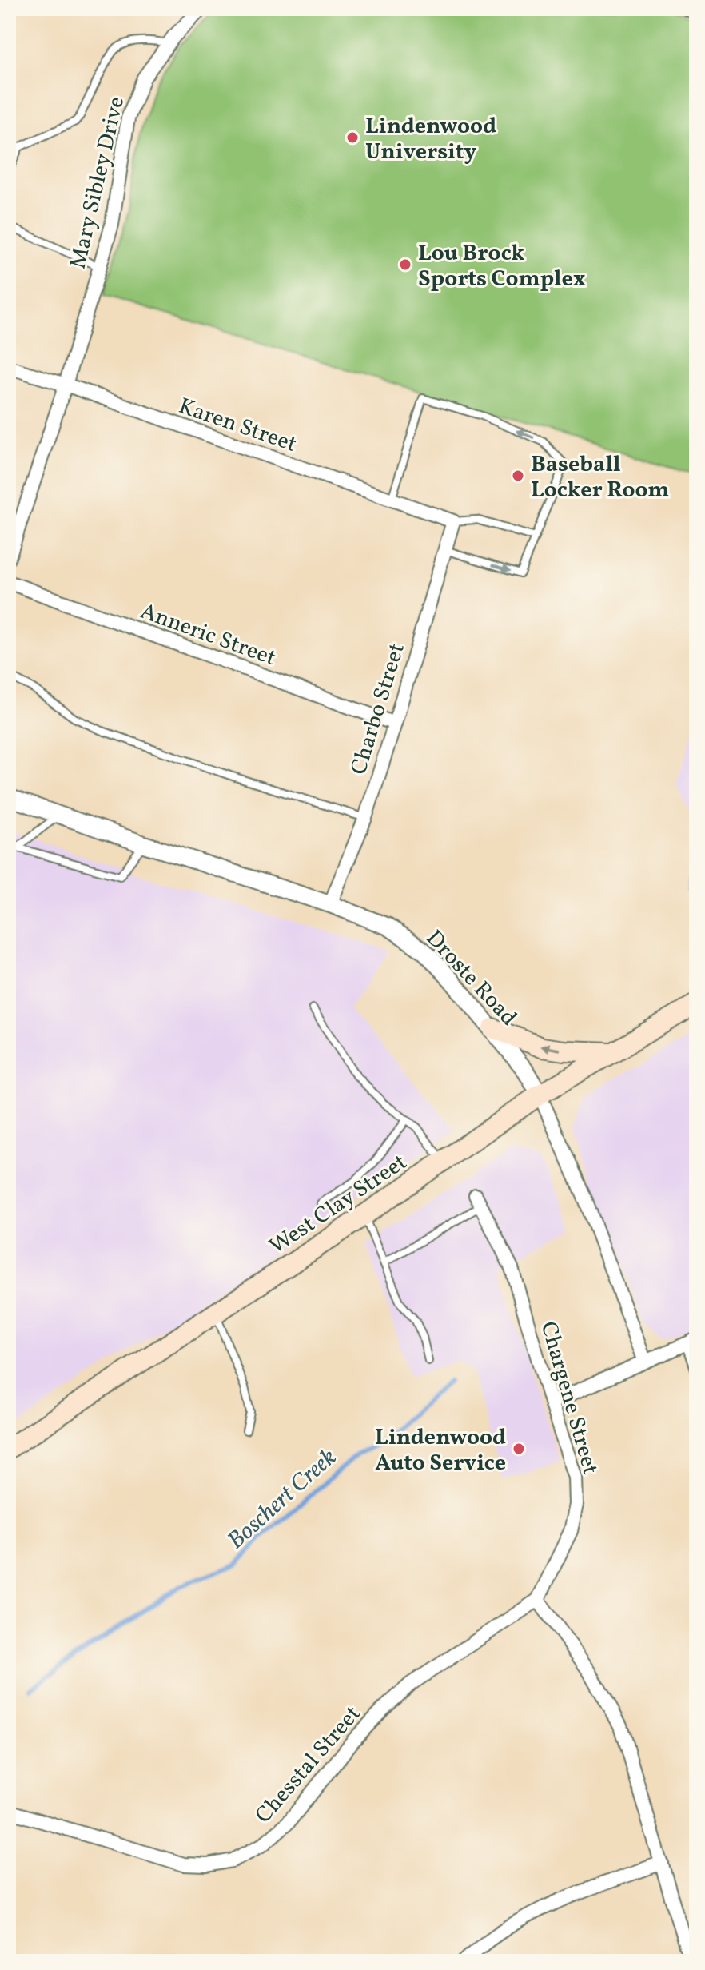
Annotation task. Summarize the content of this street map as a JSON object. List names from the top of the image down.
{
  "streets": {
    "main road": ["West Clay Street"],
    "street": [
      "Mary Sibley Drive",
      "Karen Street",
      "Anneric Street",
      "Charbo Street",
      "Droste Road",
      "Chargene Street",
      "Chesstal Street"
    ]
  },
  "crossings": [
    ["Mary Sibley Drive", "Karen Street"],
    ["Karen Street", "Charbo Street"],
    ["Anneric Street", "Charbo Street"],
    ["Charbo Street", "Droste Road"],
    ["Droste Road", "West Clay Street"],
    ["Chargene Street", "Chesstal Street"]
  ],
  "water": ["Boschert Creek"],
  "places": [
    "Lindenwood University",
    "Lou Brock Sports Complex",
    "Baseball Locker Room",
    "Lindenwood Auto Service"
  ]
}
